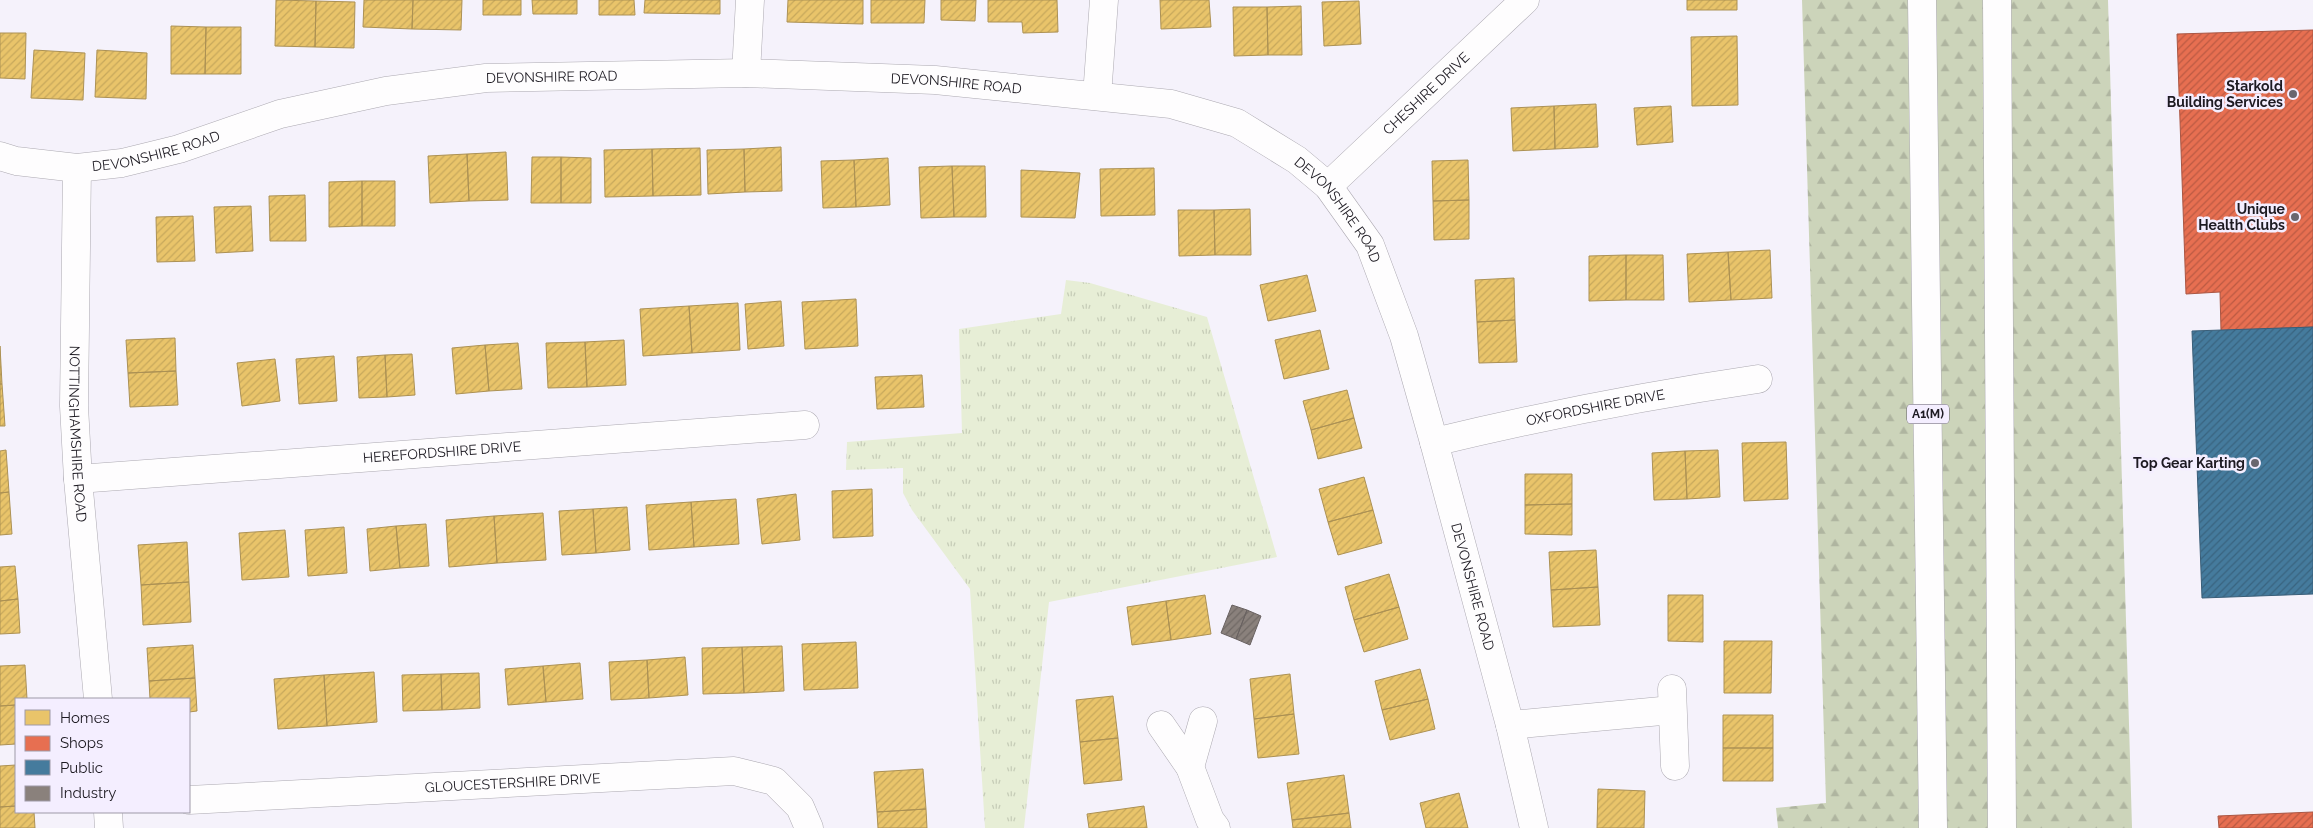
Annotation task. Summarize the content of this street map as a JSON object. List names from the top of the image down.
{
  "streets": {
    "main road": [
      "DEVONSHIRE ROAD",
      "CHESHIRE DRIVE",
      "OXFORDSHIRE DRIVE",
      "A1(M)",
      "NOTTINGHAMSHIRE ROAD",
      "HEREFORDSHIRE DRIVE",
      "GLOUCESTERSHIRE DRIVE"
    ]
  },
  "crossings": [
    ["DEVONSHIRE ROAD", "CHESHIRE DRIVE"],
    ["DEVONSHIRE ROAD", "OXFORDSHIRE DRIVE"],
    ["DEVONSHIRE ROAD", "NOTTINGHAMSHIRE ROAD"],
    ["NOTTINGHAMSHIRE ROAD", "HEREFORDSHIRE DRIVE"]
  ],
  "places": ["Starkold Building Services", "Unique Health Clubs", "Top Gear Karting"],
  "legend": [
    "Homes",
    "Shops",
    "Public",
    "Industry"
  ]
}
